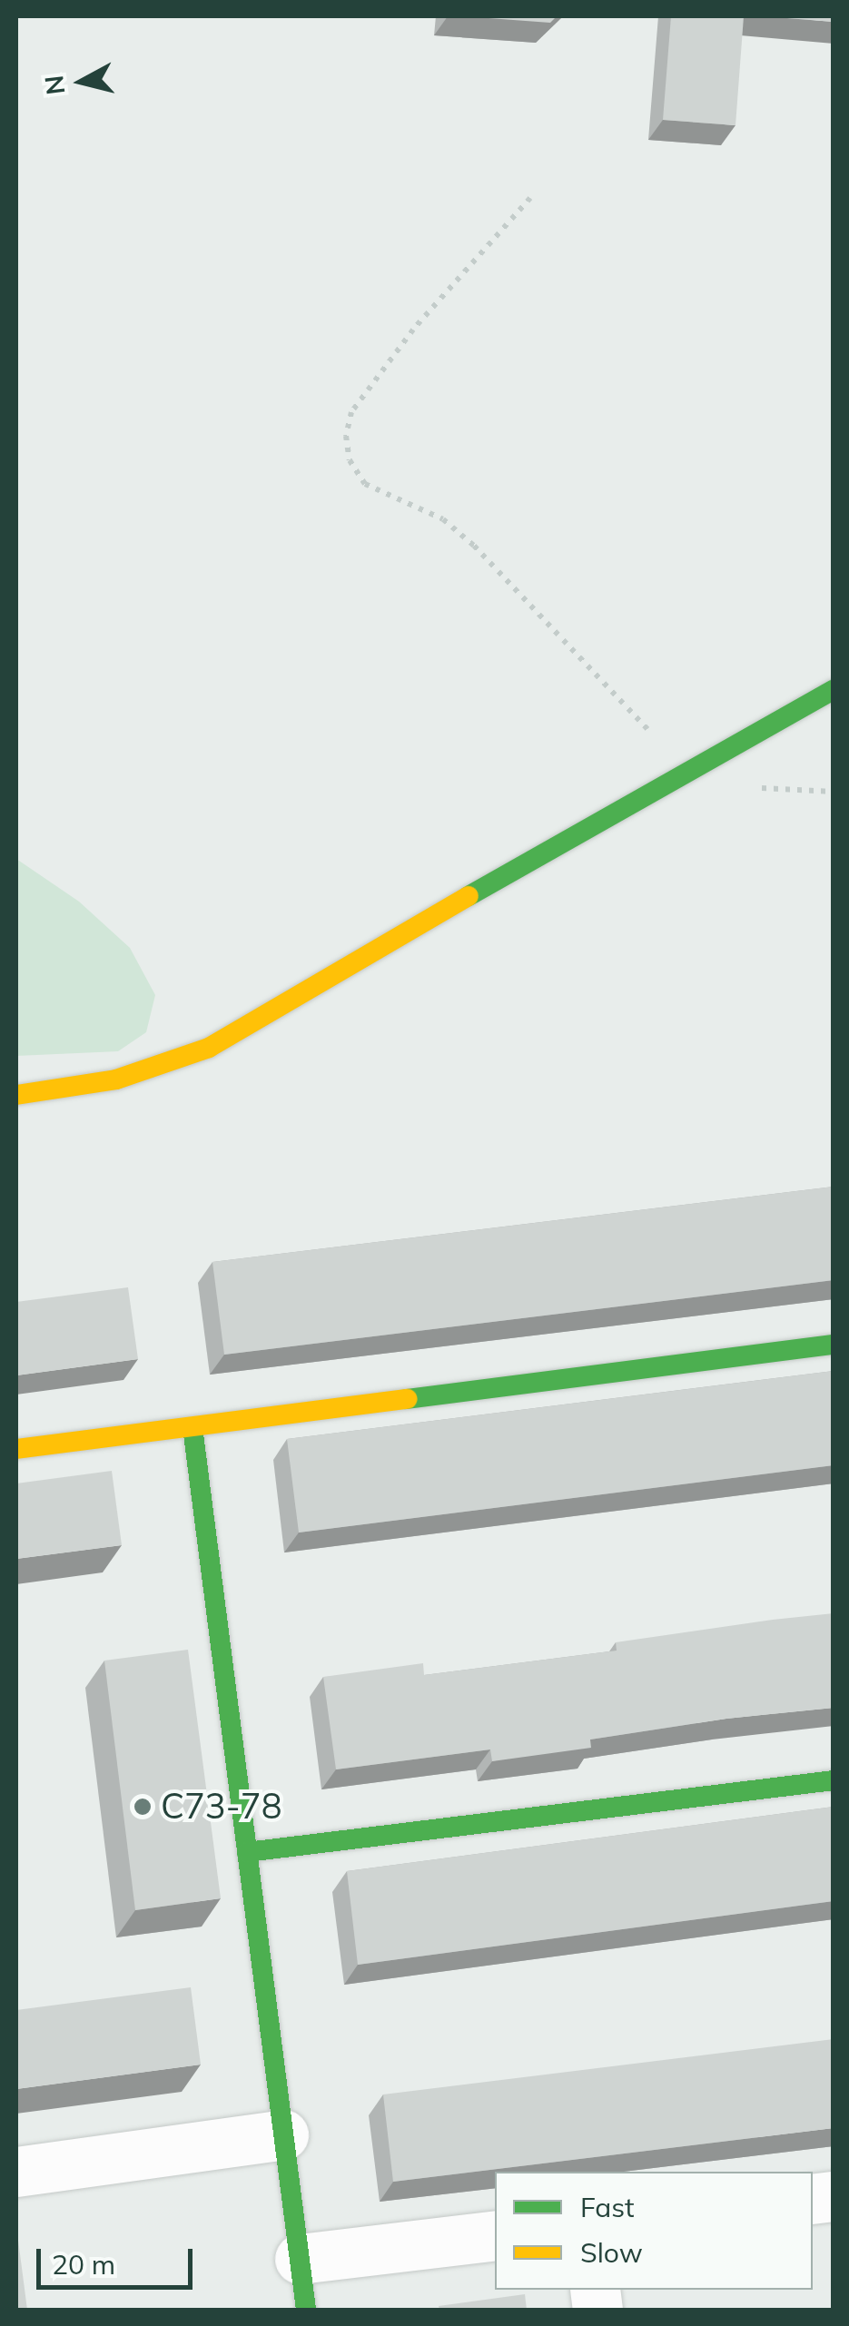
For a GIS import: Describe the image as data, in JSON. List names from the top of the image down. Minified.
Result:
{"places":["C73-78"],"legend":["Fast","Slow"],"scale_bar":"20 m","north":"left"}
